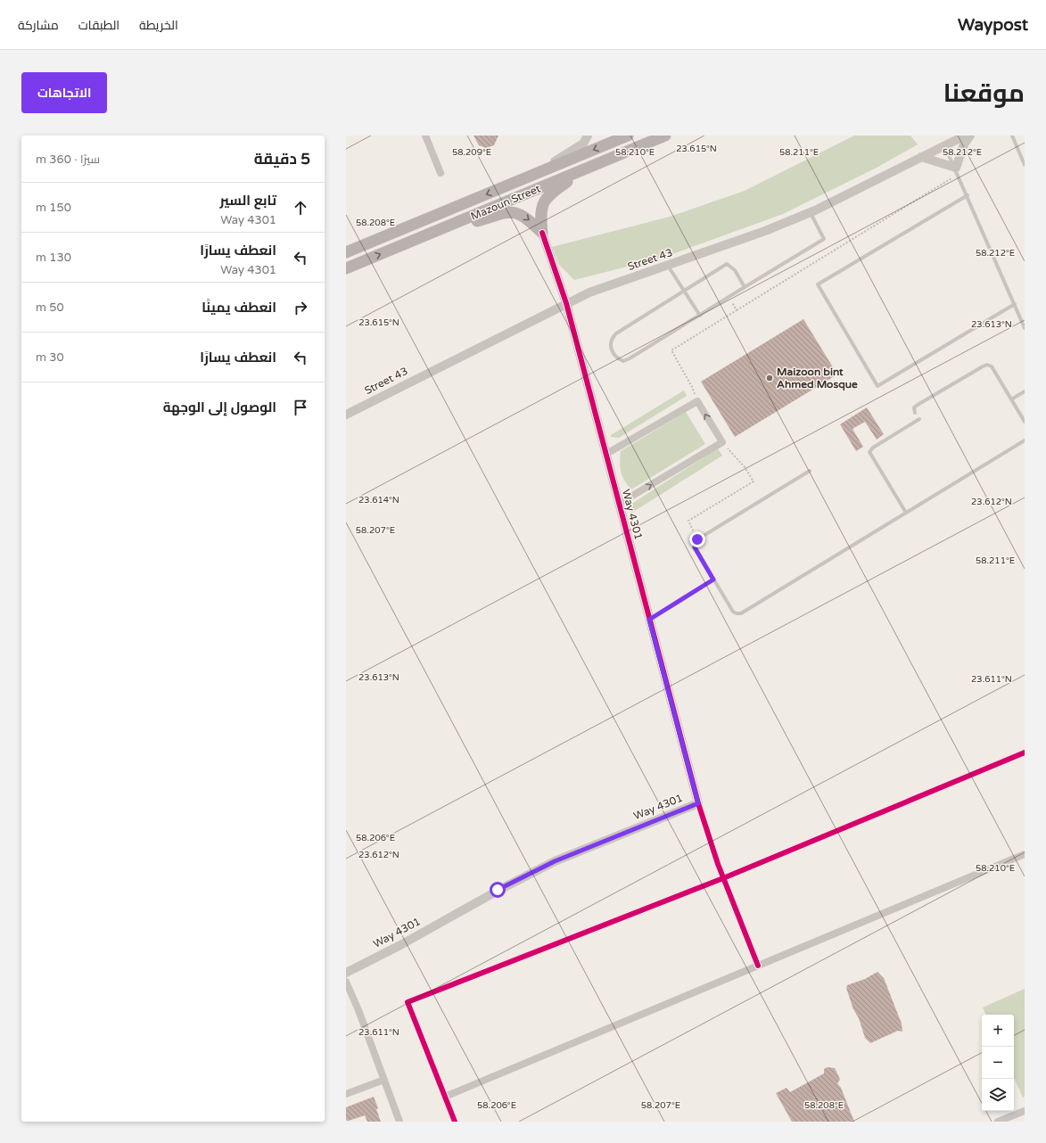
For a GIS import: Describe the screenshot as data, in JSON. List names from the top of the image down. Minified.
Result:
{"streets":{"main road":["Mazoun Street"],"street":["Street 43","Way 4301"]},"crossings":[["Street 43","Way 4301"]],"places":["Maizoon bint Ahmed Mosque"],"page":{"header":"Waypost","nav":["الخريطة","الطبقات","مشاركة"],"title":"موقعنا","buttons":"الاتجاهات","heading":["5 دقيقة","سيرًا · 360 m"],"list":[["تابع السير","Way 4301","150 m"],["انعطف يسارًا","Way 4301","130 m"],["انعطف يمينًا","50 m"],["انعطف يسارًا","30 m"],"الوصول إلى الوجهة"],"map_buttons":["+","−"]},"coordinates":["23.615°N","58.209°E","58.210°E","58.212°E","58.211°E","58.208°E","23.613°N","23.614°N","23.612°N","58.207°E","23.611°N","58.206°E"]}
